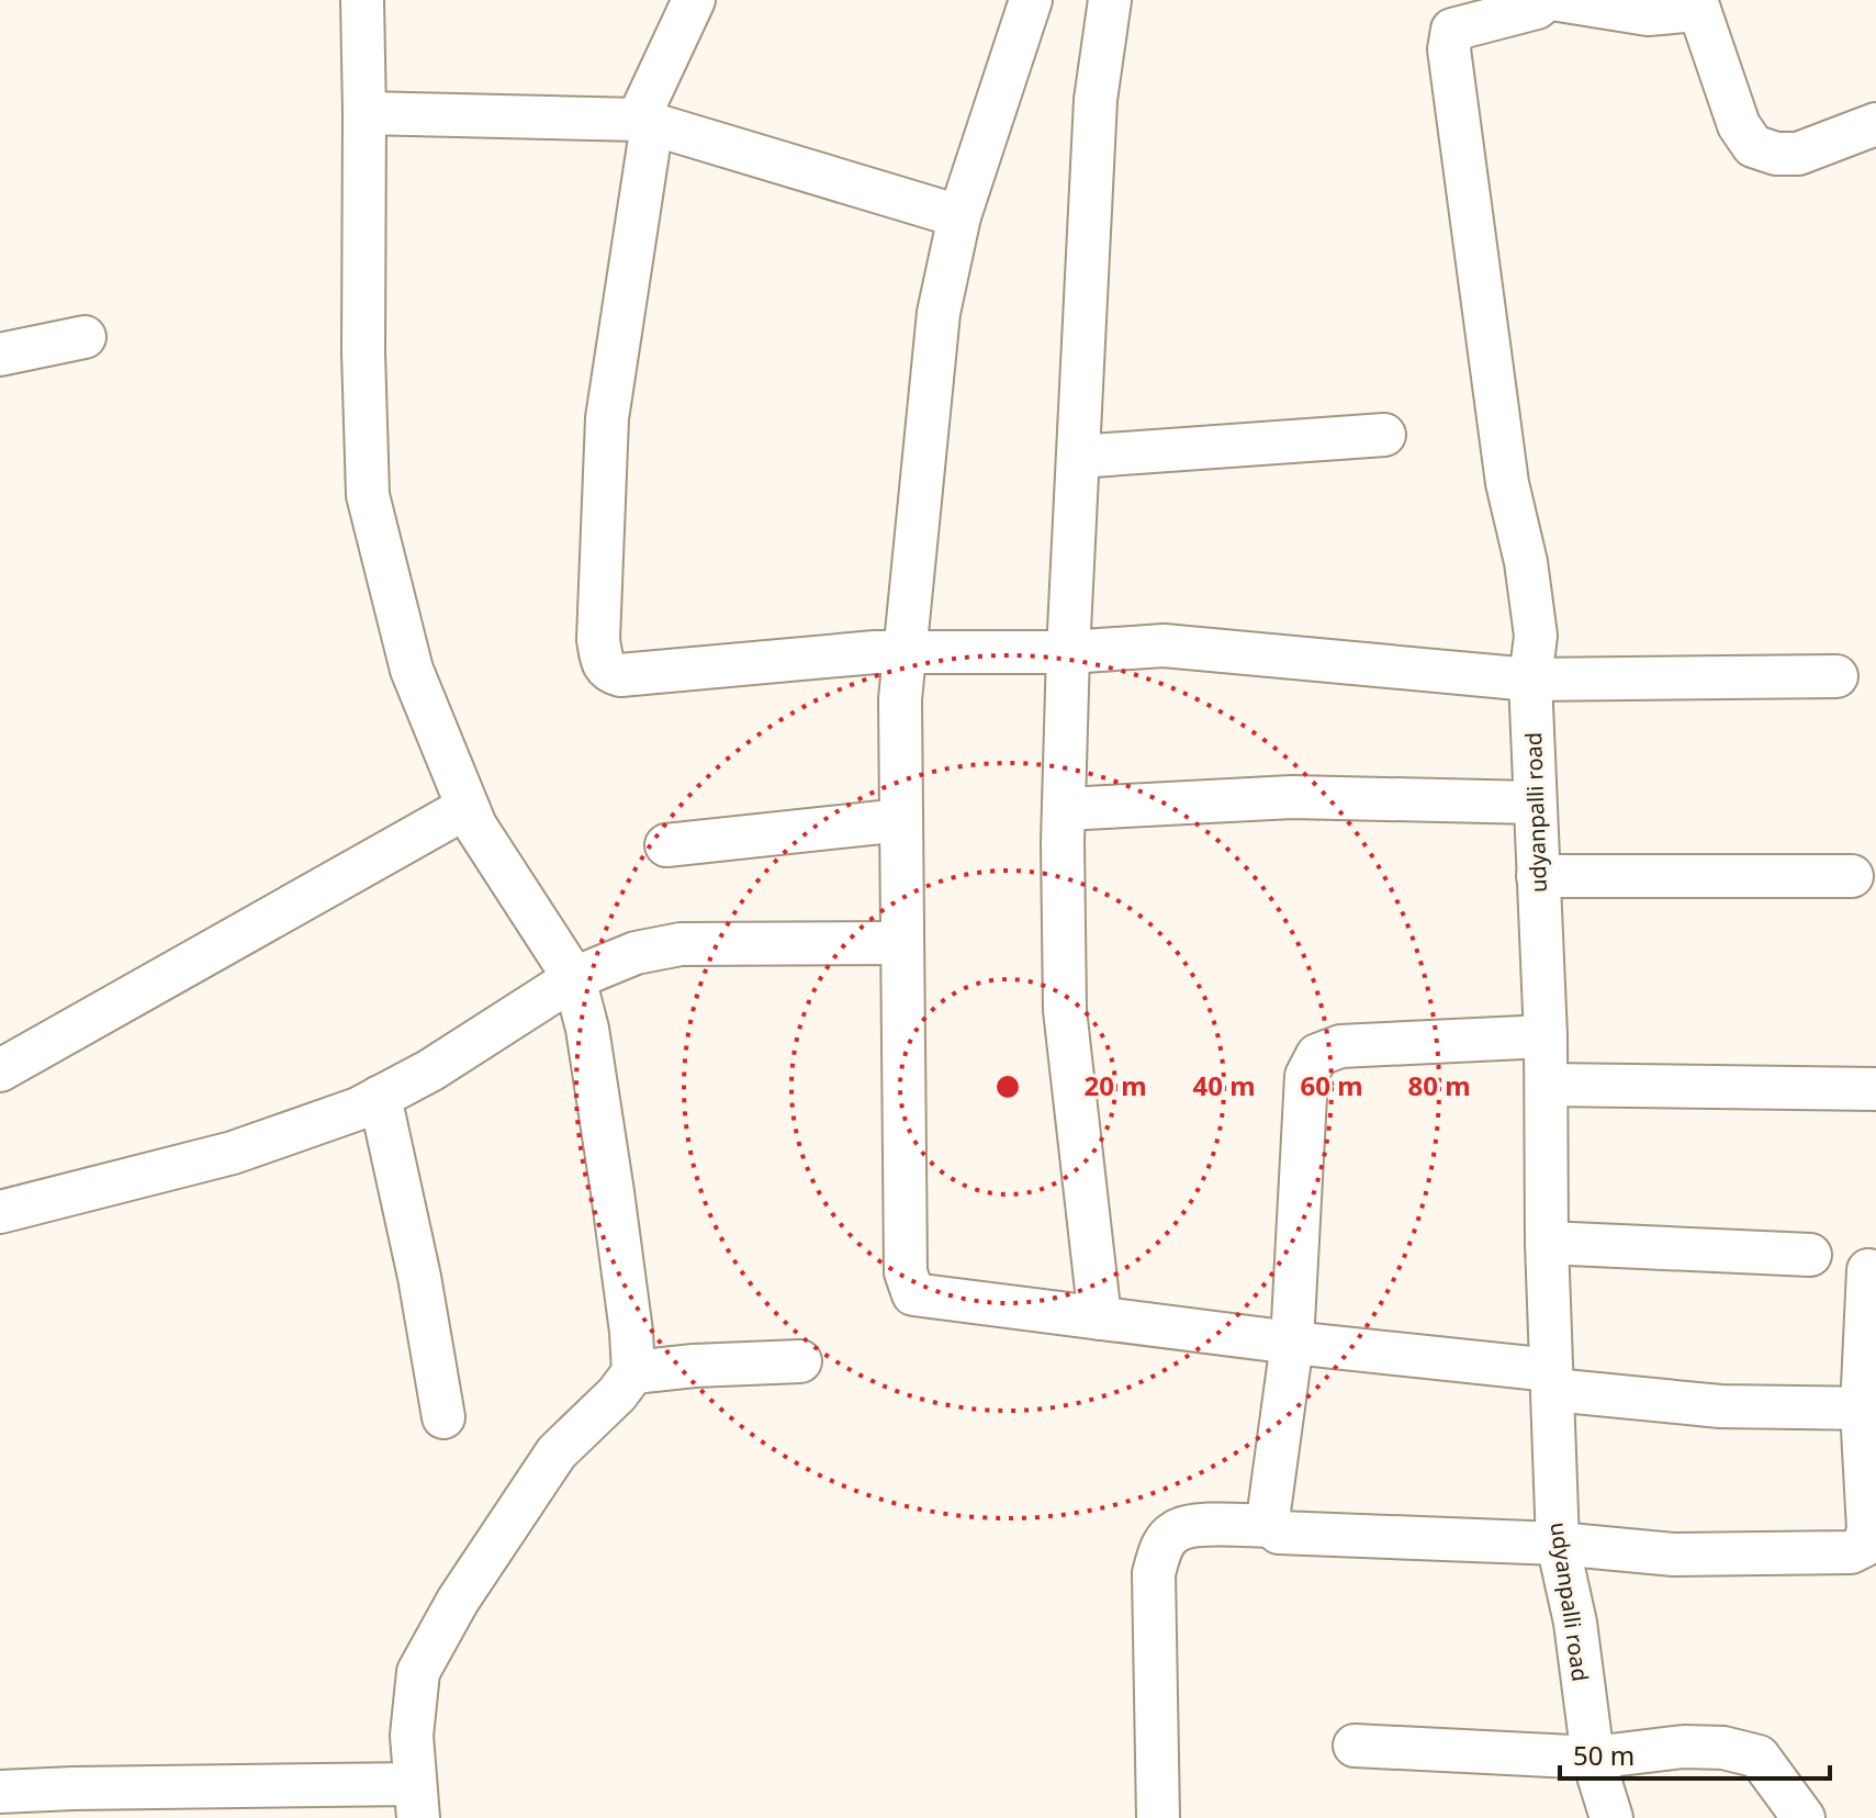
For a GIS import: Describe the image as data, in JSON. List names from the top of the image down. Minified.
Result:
{"streets":{"street":["udyanpalli road"]},"scale_bar":"50 m","rings":["20 m","40 m","60 m","80 m"]}
